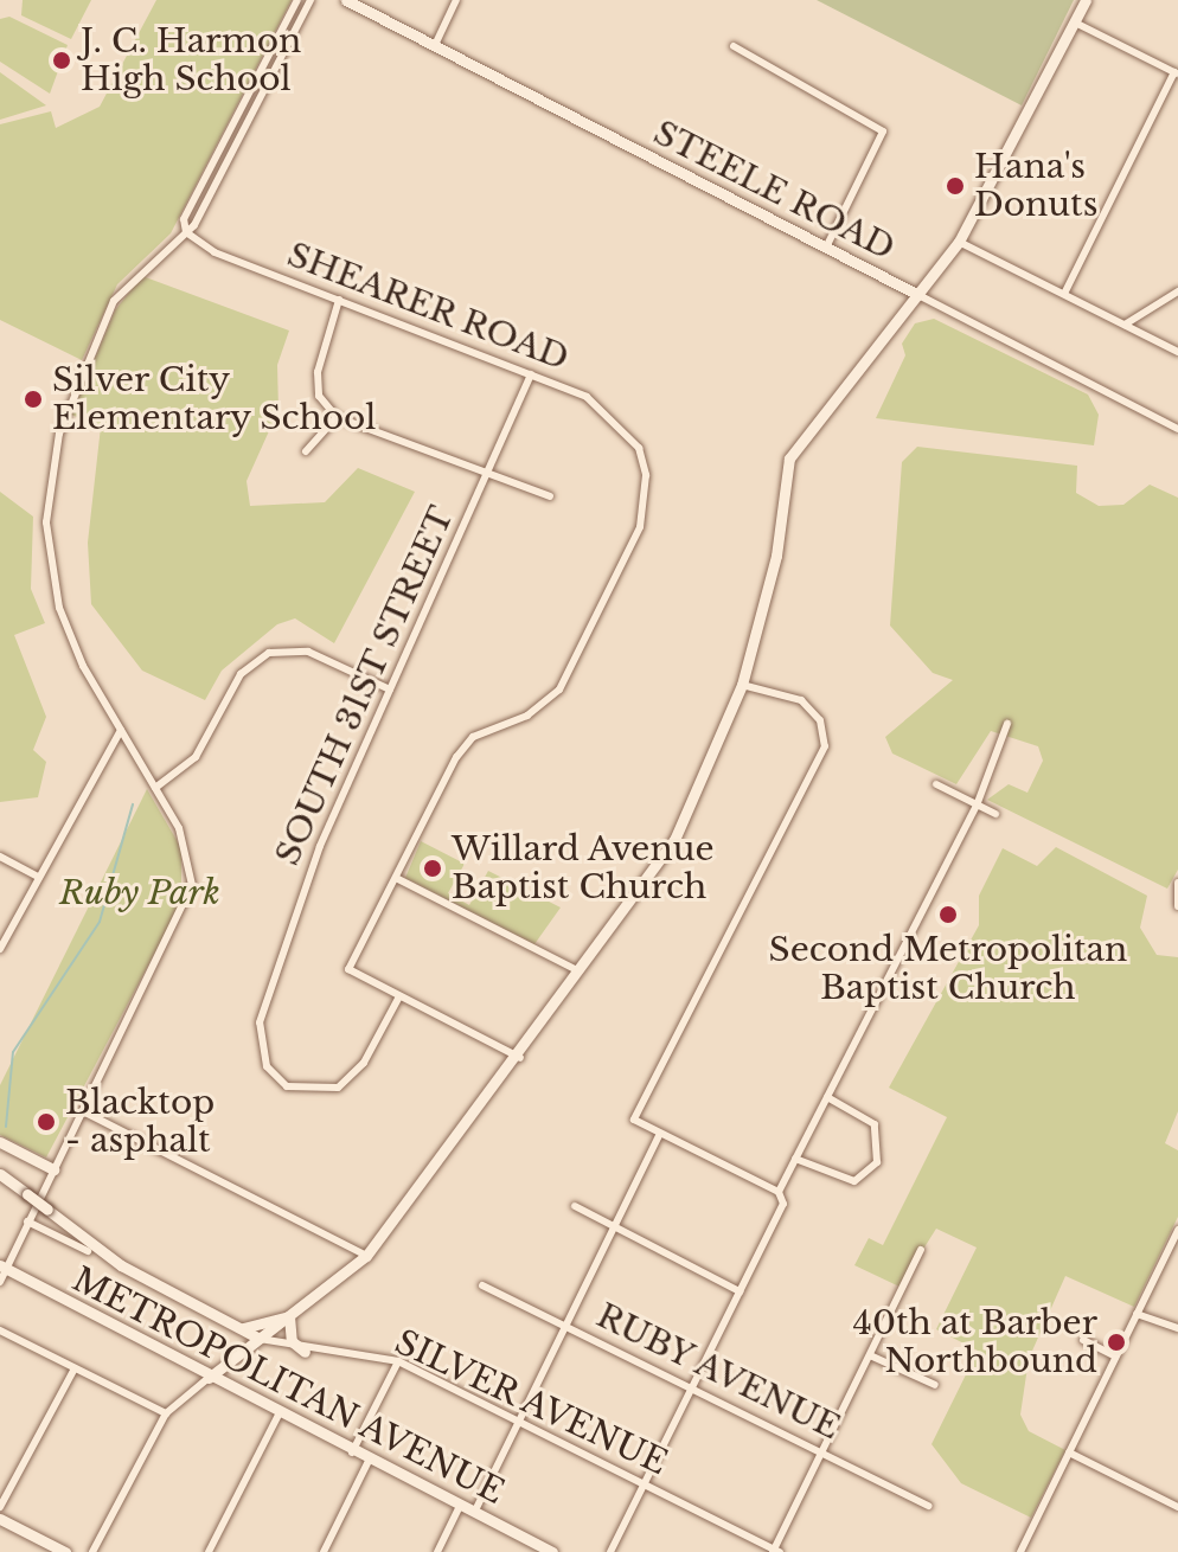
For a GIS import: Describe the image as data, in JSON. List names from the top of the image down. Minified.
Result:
{"streets":{"street":["STEELE ROAD","SHEARER ROAD","SOUTH 31ST STREET","RUBY AVENUE","METROPOLITAN AVENUE","SILVER AVENUE"]},"crossings":[["SHEARER ROAD","SOUTH 31ST STREET"]],"parks":["Ruby Park"],"places":["J. C. Harmon High School","Hana's Donuts","Silver City Elementary School","Willard Avenue Baptist Church","Second Metropolitan Baptist Church","Blacktop - asphalt","40th at Barber Northbound"]}
